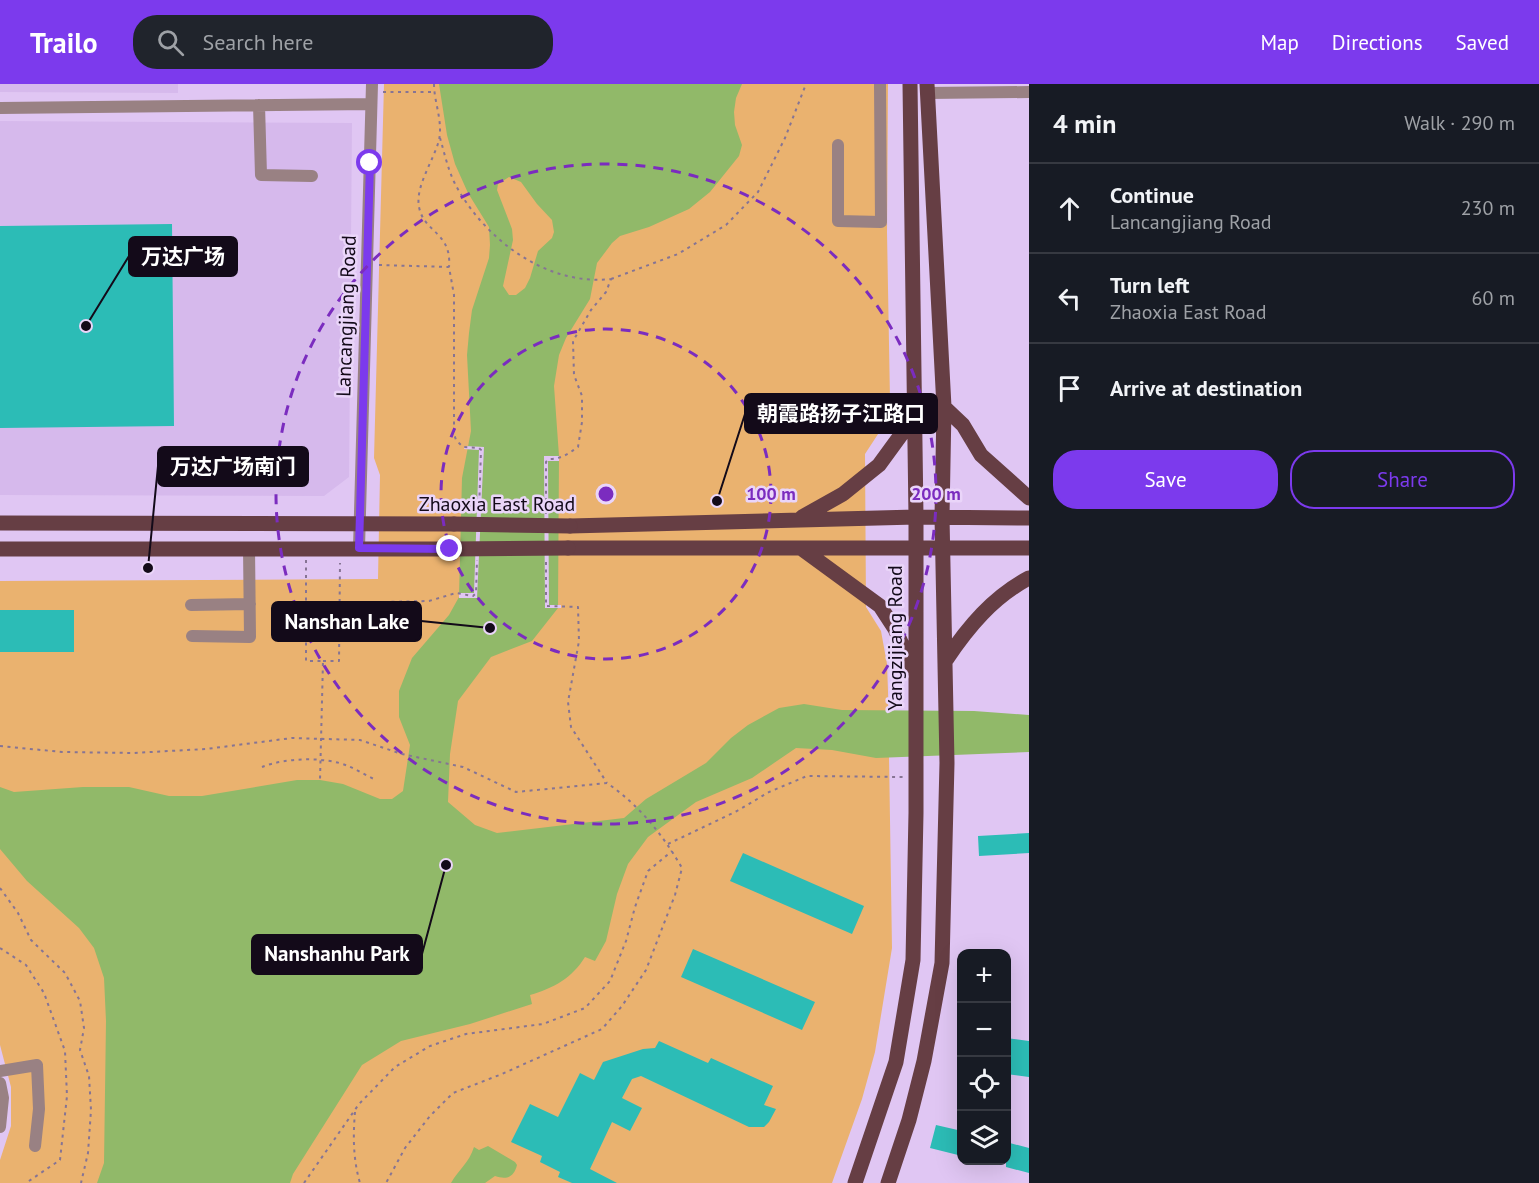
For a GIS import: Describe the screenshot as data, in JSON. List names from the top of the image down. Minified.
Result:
{"streets":{"main road":["Zhaoxia East Road","Yangzijiang Road"],"street":["Lancangjiang Road"]},"crossings":[["Lancangjiang Road","Zhaoxia East Road"],["Zhaoxia East Road","Yangzijiang Road"]],"places":["万达广场","朝霞路扬子江路口","万达广场南门","Nanshan Lake","Nanshanhu Park"],"page":{"header":"Trailo","search":"Search here","nav":["Map","Directions","Saved"],"heading":["4 min","Walk · 290 m"],"list":[["Continue","Lancangjiang Road","230 m"],["Turn left","Zhaoxia East Road","60 m"],"Arrive at destination"],"buttons":["Save","Share"],"map_buttons":["+","−"]},"rings":["100 m","200 m"]}
